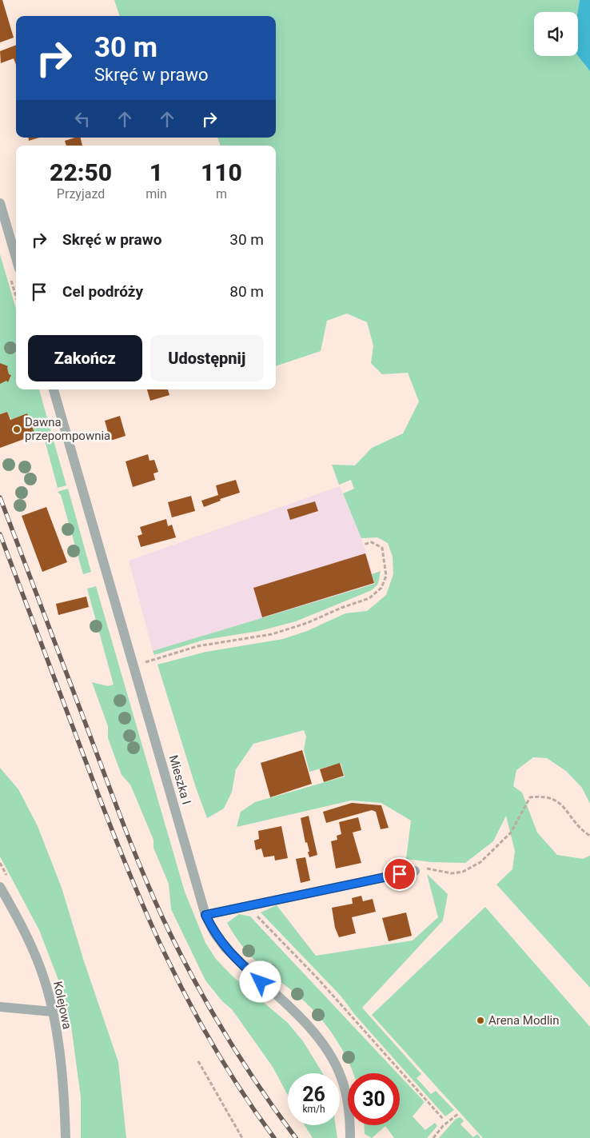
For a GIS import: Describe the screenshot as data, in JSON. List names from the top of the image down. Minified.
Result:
{"streets":{"street":["Mieszka I","Kolejowa"]},"places":["Dawna przepompownia","Arena Modlin"],"page":{"turn":["30 m","Skręć w prawo"],"eta":["22:50","Przyjazd","1","min","110","m"],"list":[{"name":"Skręć w prawo","value":"30 m"},{"name":"Cel podróży","value":"80 m"}],"buttons":["Zakończ","Udostępnij"],"speed":"26 km/h","limit":"30"}}
